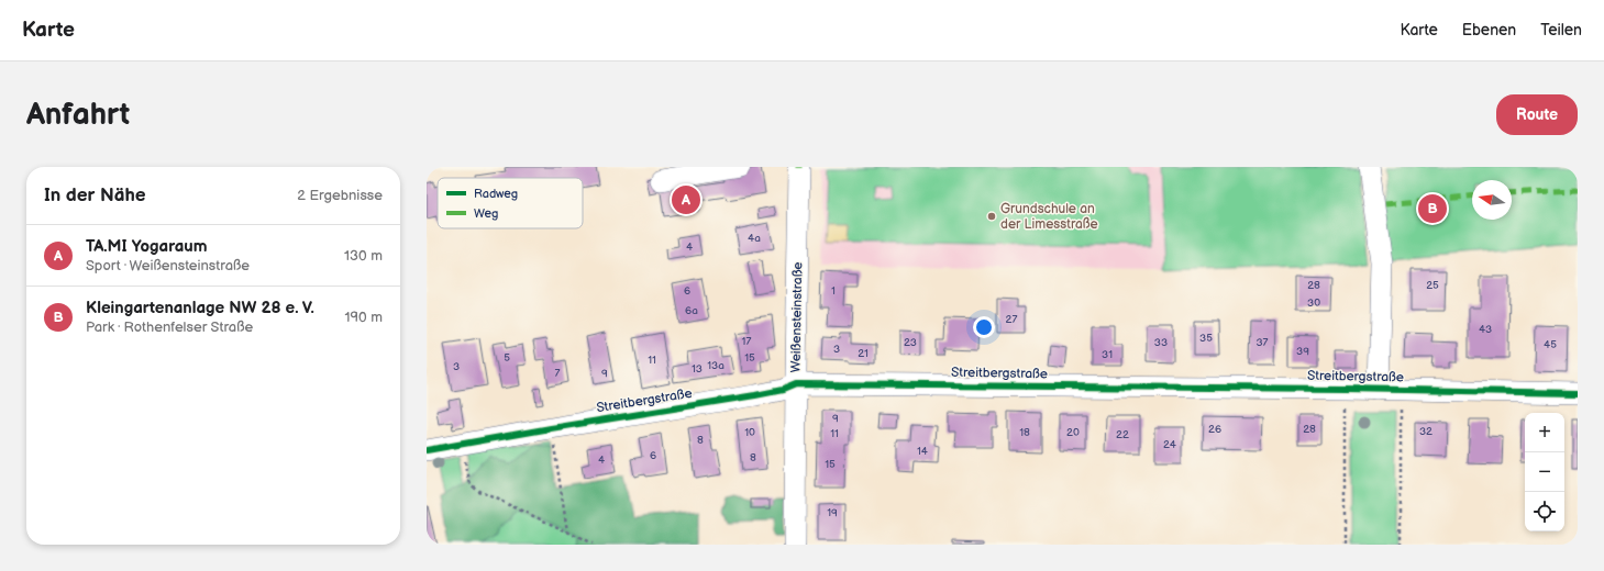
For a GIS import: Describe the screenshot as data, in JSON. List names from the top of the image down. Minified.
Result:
{"streets":{"street":["Weißensteinstraße","Streitbergstraße"]},"crossings":[["Weißensteinstraße","Streitbergstraße"]],"places":["Grundschule an der Limesstraße"],"house_numbers":["4a","4","28","25","6","1","30","6a","27","43","35","17","23","33","37","45","3","39","21","31","5","15","11","13a","3","13","7","9","9","26","28","32","10","18","20","11","22","8","24","14","6","8","4","15","19"],"legend":["Radweg","Weg"],"north":"left","page":{"header":"Karte","nav":["Karte","Ebenen","Teilen"],"buttons":"Route","title":"Anfahrt","heading":["In der Nähe","2 Ergebnisse"],"pins":["A","B"],"list":[{"mark":"A","name":"TA.MI Yogaraum","note":"Sport · Weißensteinstraße","value":"130 m"},{"mark":"B","name":"Kleingartenanlage NW 28 e. V.","note":"Park · Rothenfelser Straße","value":"190 m"}],"map_buttons":["+","−"]}}
